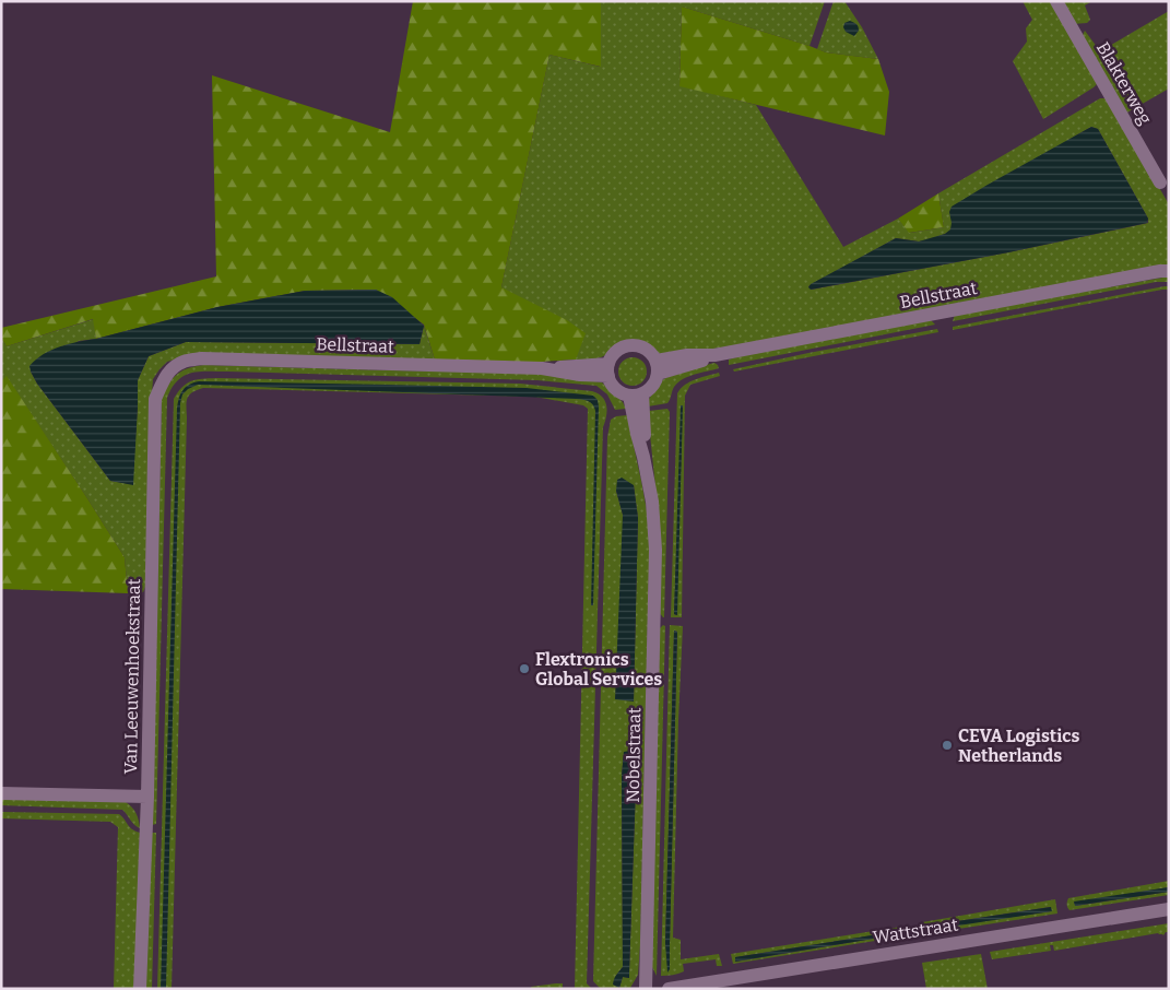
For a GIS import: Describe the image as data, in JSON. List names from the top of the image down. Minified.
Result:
{"streets":{"street":["Blakterweg","Bellstraat","Van Leeuwenhoekstraat","Nobelstraat","Wattstraat"]},"crossings":[["Bellstraat","Van Leeuwenhoekstraat"],["Bellstraat","Nobelstraat"]],"places":["Flextronics Global Services","CEVA Logistics Netherlands"]}
